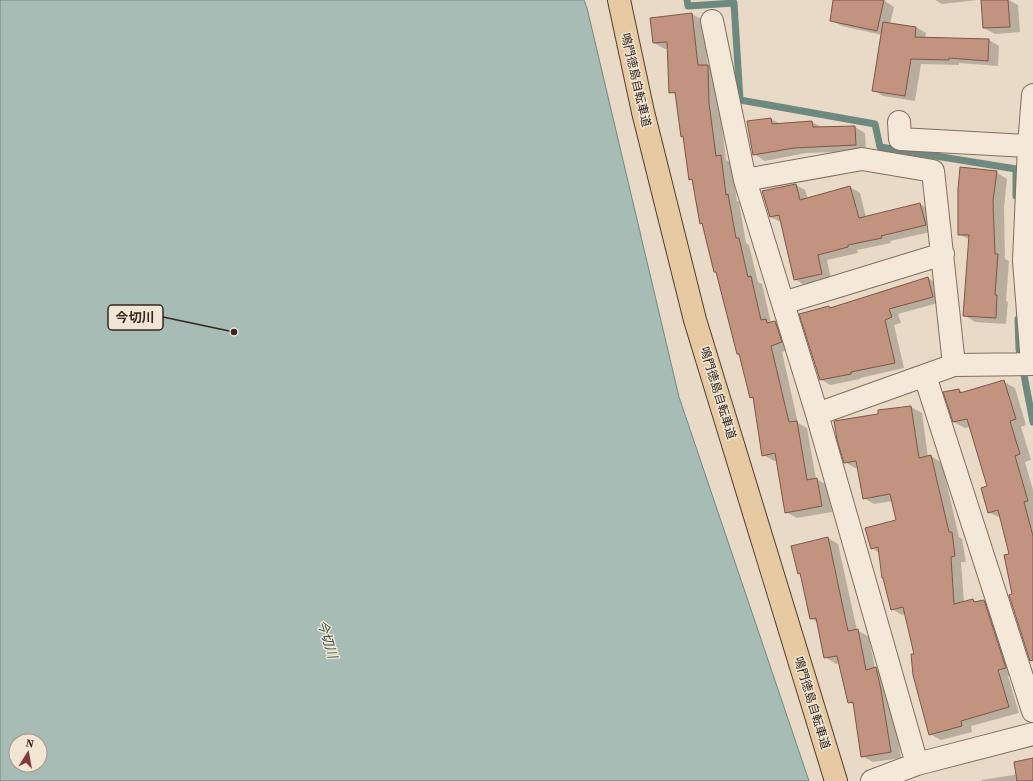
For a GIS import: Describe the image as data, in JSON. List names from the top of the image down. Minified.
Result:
{"streets":{"main road":["鳴門徳島自転車道"]},"water":["今切川"],"places":["今切川"],"north":"top"}
